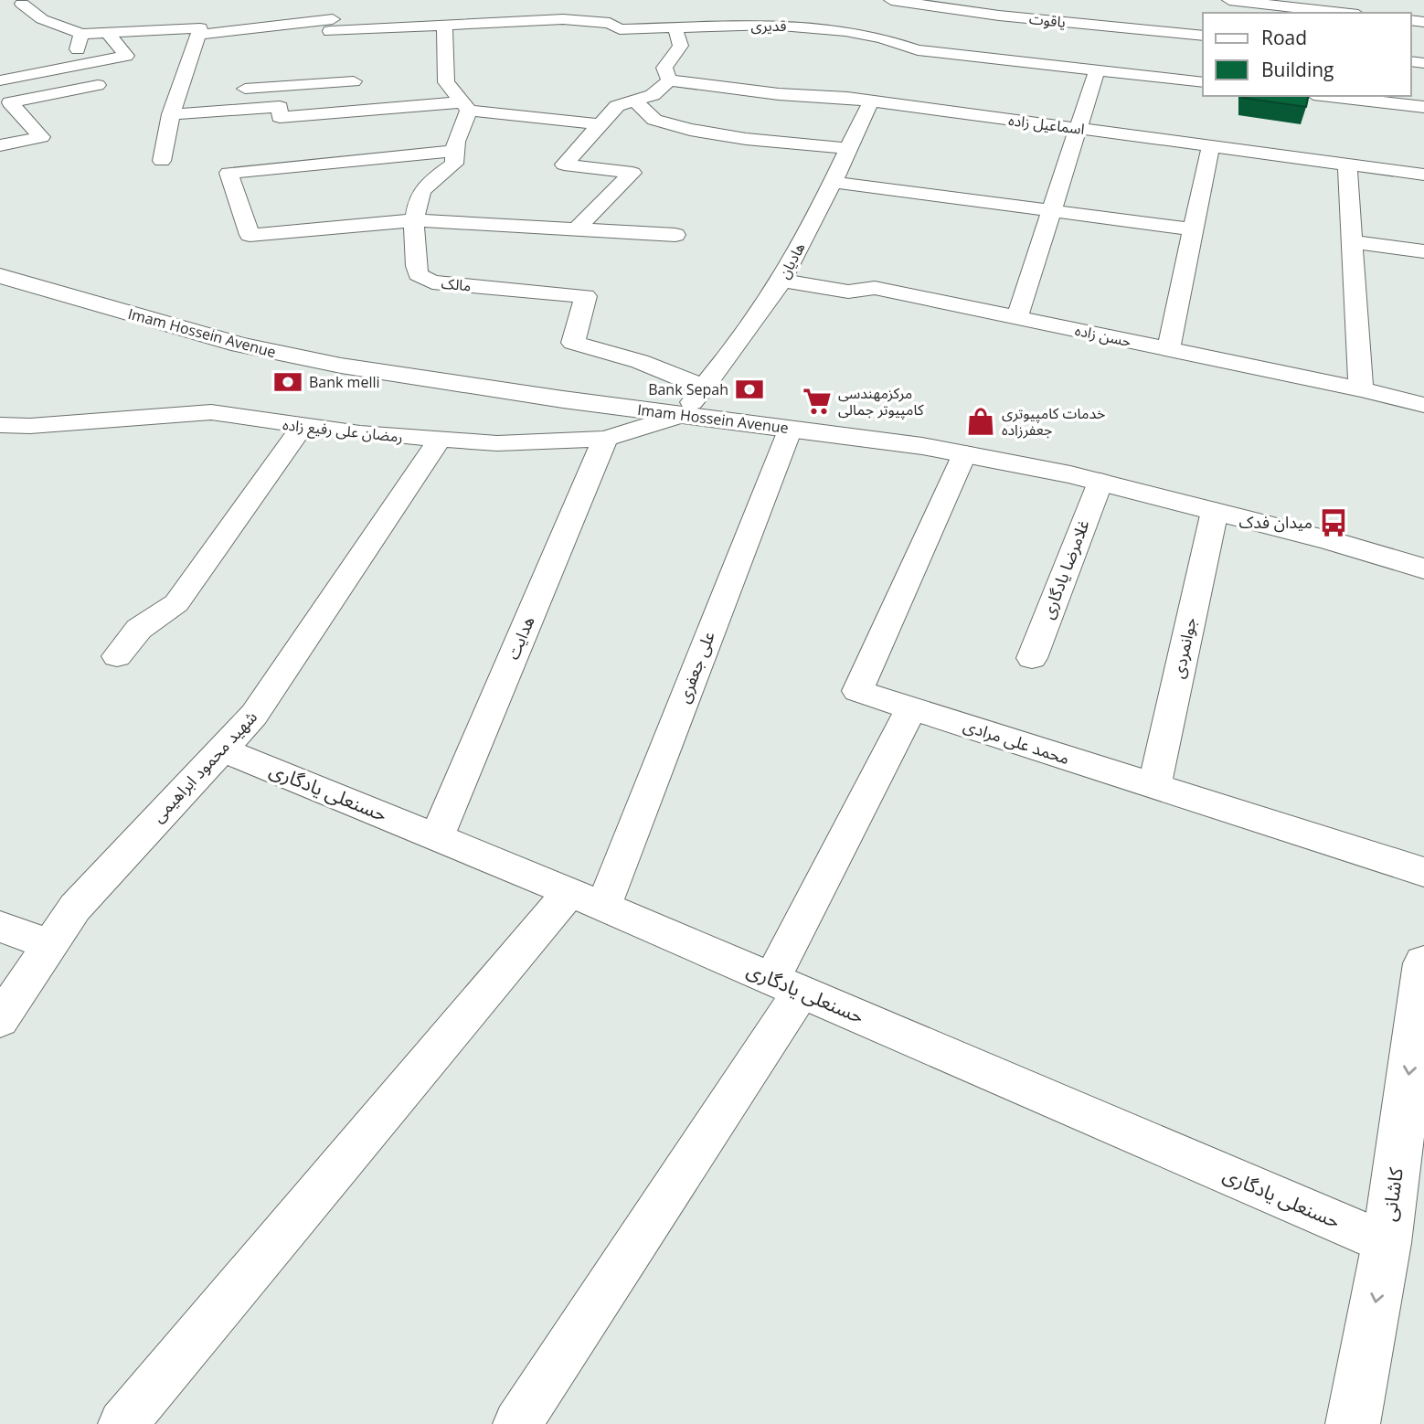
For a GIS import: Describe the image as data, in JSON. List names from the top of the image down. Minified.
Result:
{"streets":{"main road":["Imam Hossein Avenue","کاشانی"],"street":["یاقوت","قدیری","اسماعیل زاده","هادیان","مالک","حسن زاده","رمضان علی رفیع زاده","غلامرضا یادگاری","هدایت","جوانمردی","علی جعفری","محمد علی مرادی","شهید محمود ابراهیمی","حسنعلی یادگاری"]},"crossings":[["اسماعیل زاده","هادیان"],["هادیان","مالک"],["هادیان","Imam Hossein Avenue"],["هادیان","حسن زاده"],["هادیان","رمضان علی رفیع زاده"],["مالک","Imam Hossein Avenue"],["مالک","رمضان علی رفیع زاده"],["Imam Hossein Avenue","رمضان علی رفیع زاده"],["Imam Hossein Avenue","غلامرضا یادگاری"],["Imam Hossein Avenue","جوانمردی"],["Imam Hossein Avenue","علی جعفری"],["Imam Hossein Avenue","محمد علی مرادی"],["رمضان علی رفیع زاده","هدایت"],["رمضان علی رفیع زاده","شهید محمود ابراهیمی"],["هدایت","حسنعلی یادگاری"],["جوانمردی","محمد علی مرادی"],["علی جعفری","حسنعلی یادگاری"],["شهید محمود ابراهیمی","حسنعلی یادگاری"],["حسنعلی یادگاری","کاشانی"]],"one_way":["کاشانی"],"places":{"bank":["Bank melli","Bank Sepah"],"supermarket":["مرکزمهندسی کامپیوتر جمالی"],"shop":["خدمات کامپیوتری جعفرزاده"],"bus stop":["میدان فدک"]},"legend":["Road","Building"]}
